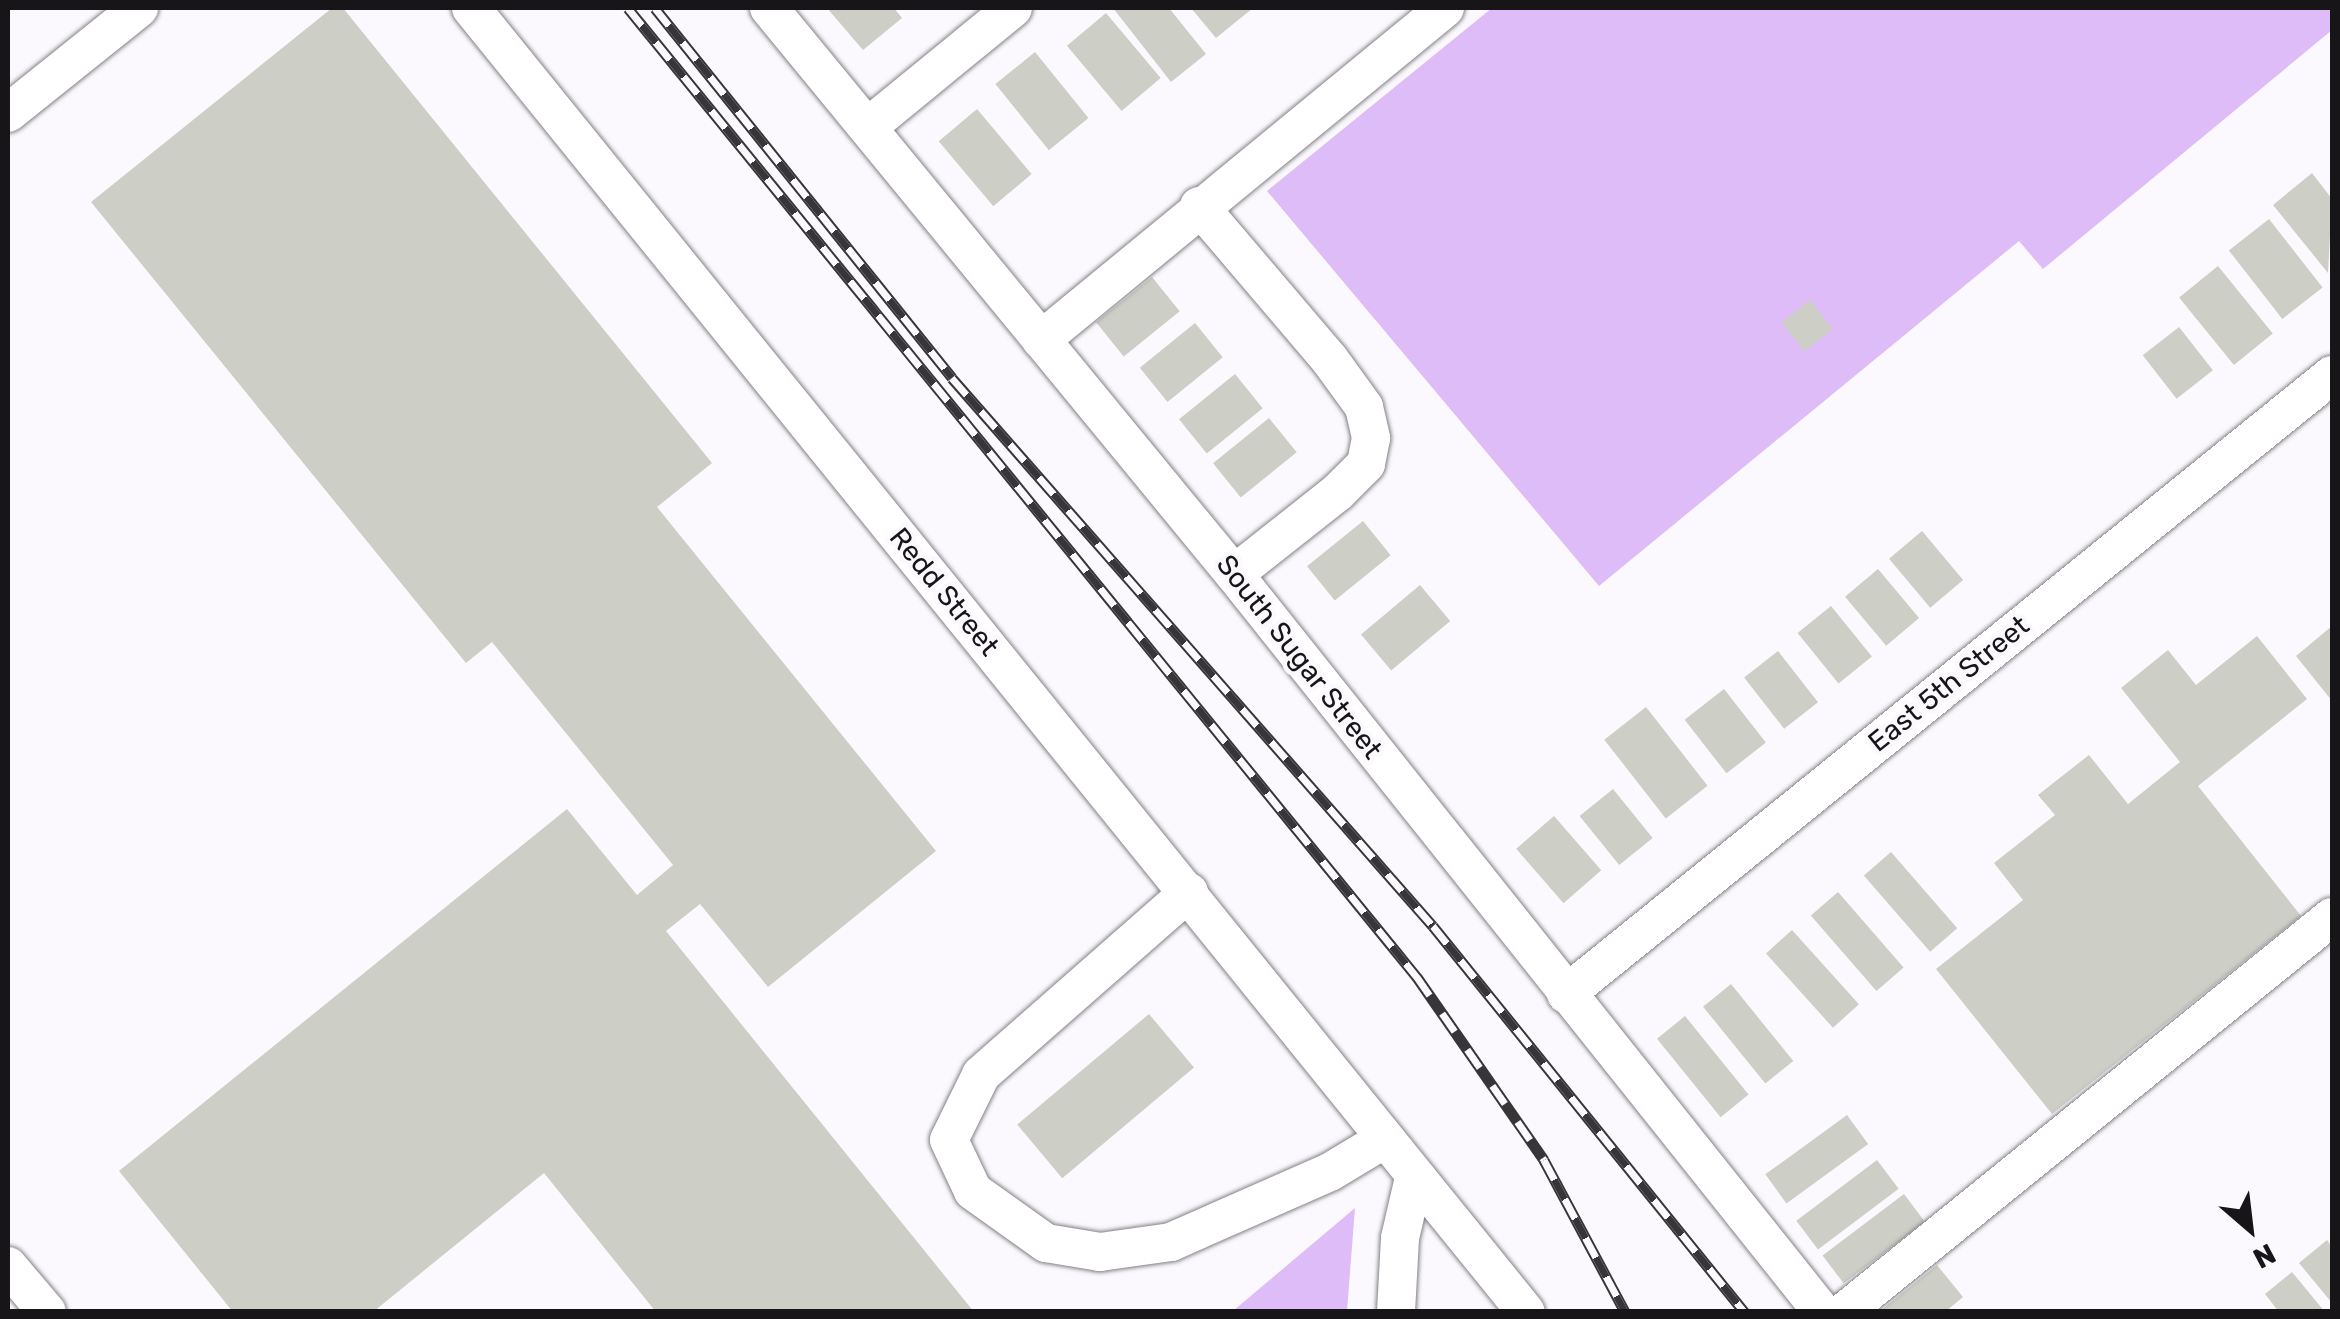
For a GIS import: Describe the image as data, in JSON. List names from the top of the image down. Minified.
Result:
{"streets":{"street":["Redd Street","South Sugar Street","East 5th Street"]},"crossings":[["South Sugar Street","East 5th Street"]],"north":"bottom right"}
